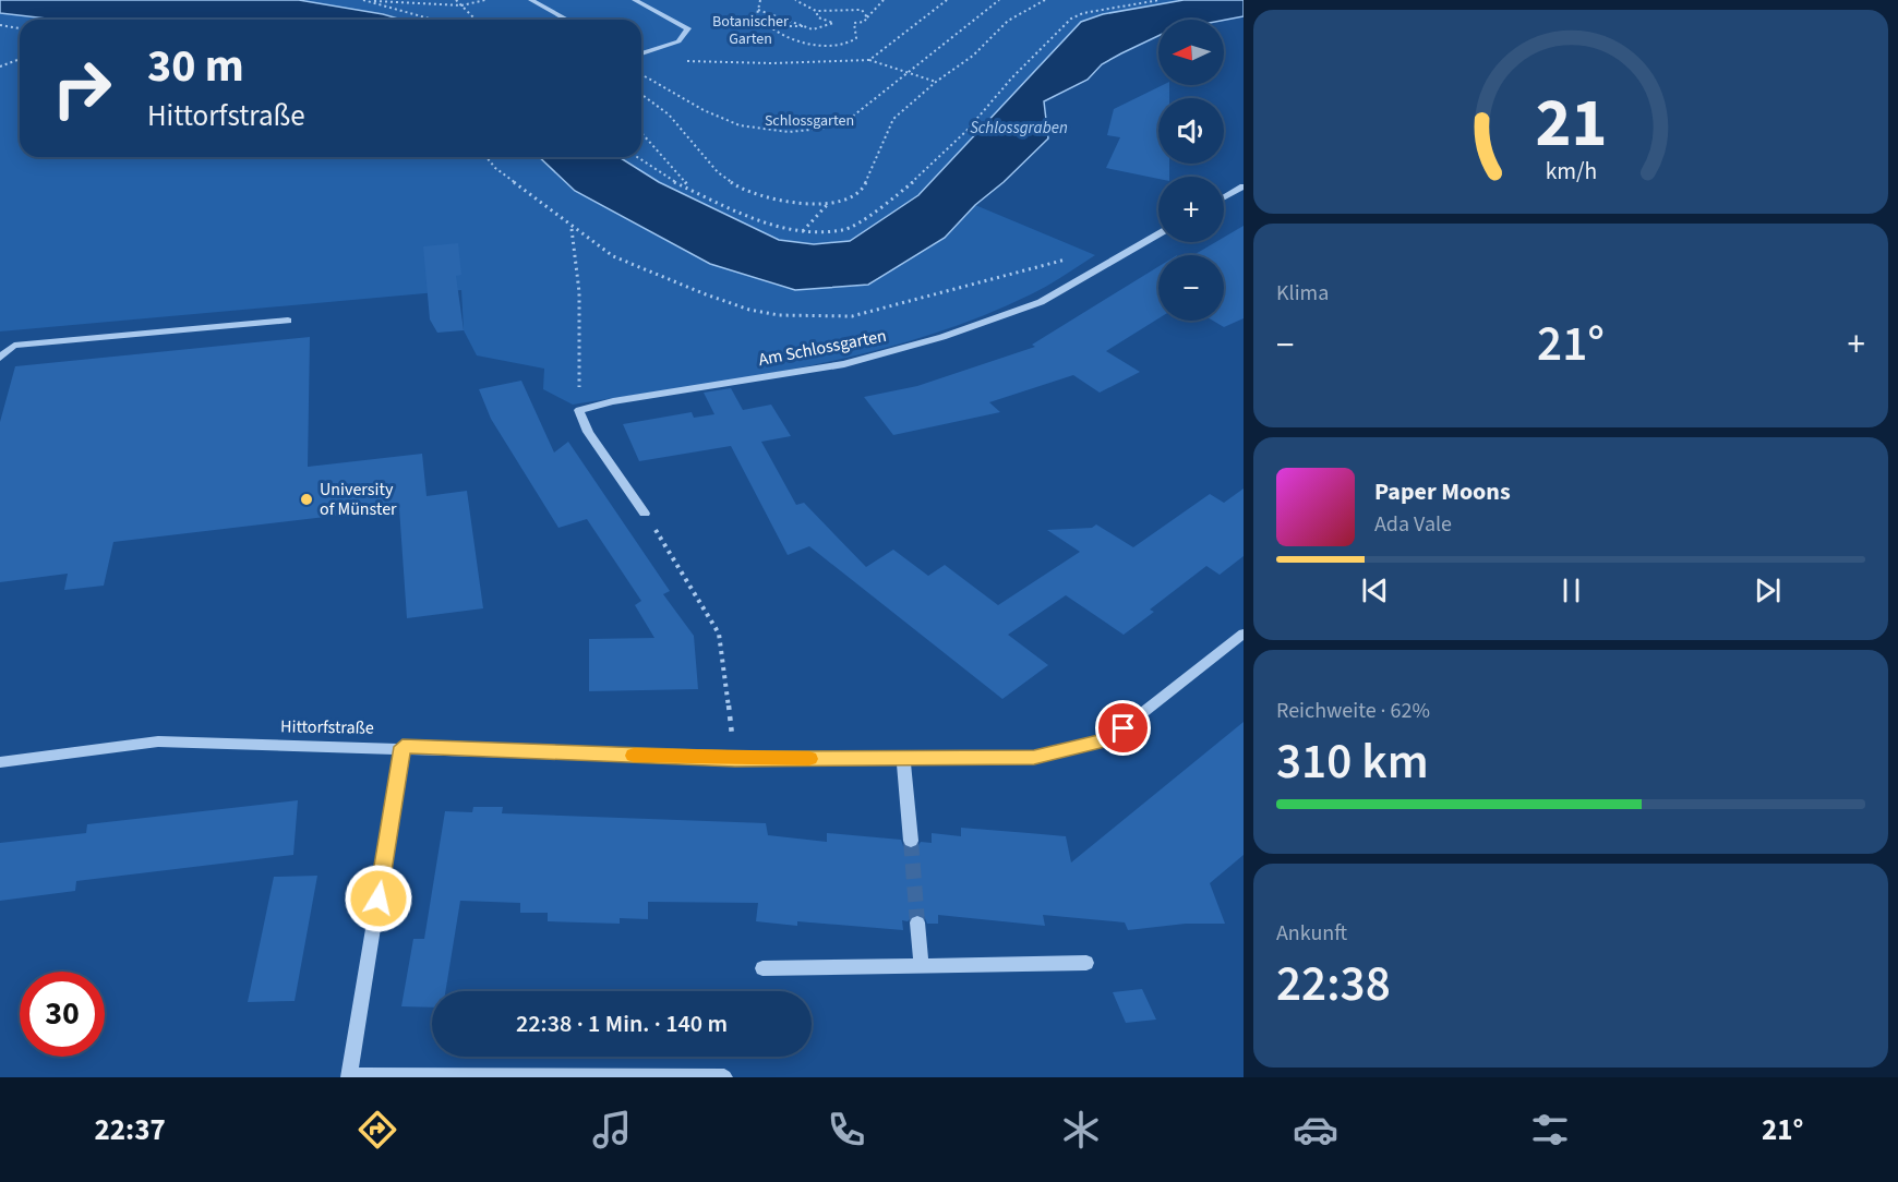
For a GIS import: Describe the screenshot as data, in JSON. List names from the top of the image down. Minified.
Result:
{"streets":{"street":["Am Schlossgarten","Hittorfstraße"]},"water":["Schlossgraben"],"parks":["Botanischer Garten","Schlossgarten"],"places":["University of Münster"],"north":"left","page":{"map_buttons":["+","−"],"turn":["30 m","Hittorfstraße"],"tile":["Klima",["Reichweite · 62%","310 km"],["Ankunft","22:38"]],"heat":["−","21°","+"],"song":["Paper Moons","Ada Vale"],"limit":"30","trip":"22:38 · 1 Min. · 140 m","tabs":["22:37","21°"],"gauge":["21","km/h"]}}
